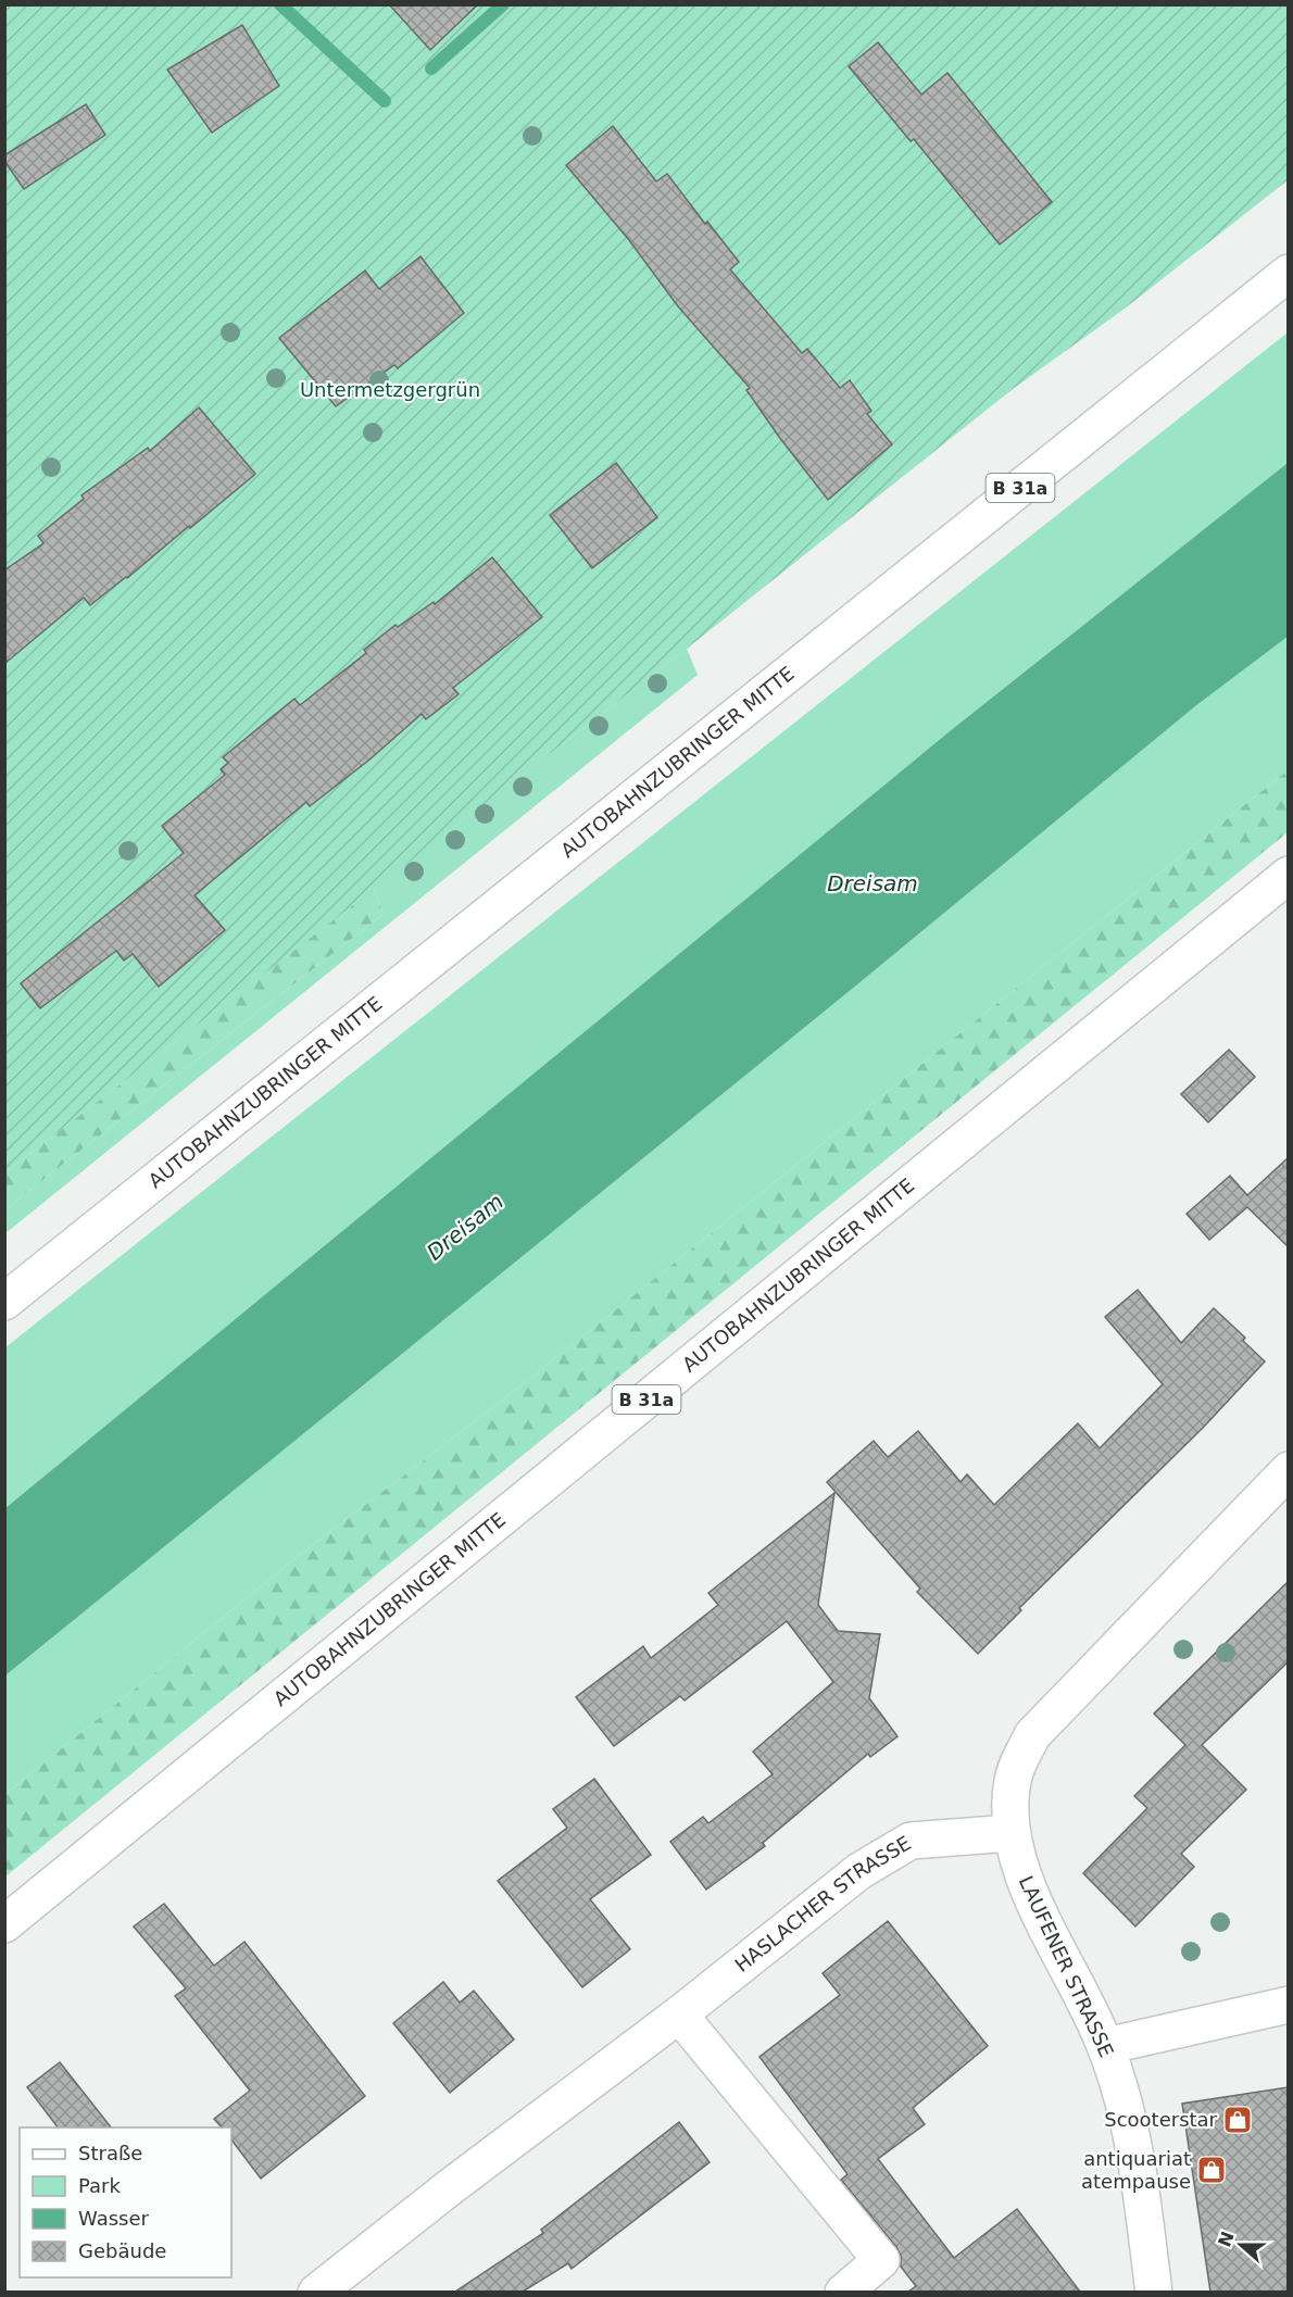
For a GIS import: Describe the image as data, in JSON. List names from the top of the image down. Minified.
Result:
{"streets":{"main road":["B 31a","AUTOBAHNZUBRINGER MITTE","HASLACHER STRASSE","LAUFENER STRASSE"]},"crossings":[["HASLACHER STRASSE","LAUFENER STRASSE"]],"water":["Dreisam"],"parks":["Untermetzgergrün"],"places":{"shop":["Scooterstar","antiquariat atempause"]},"legend":["Straße","Park","Wasser","Gebäude"],"north":"left"}
